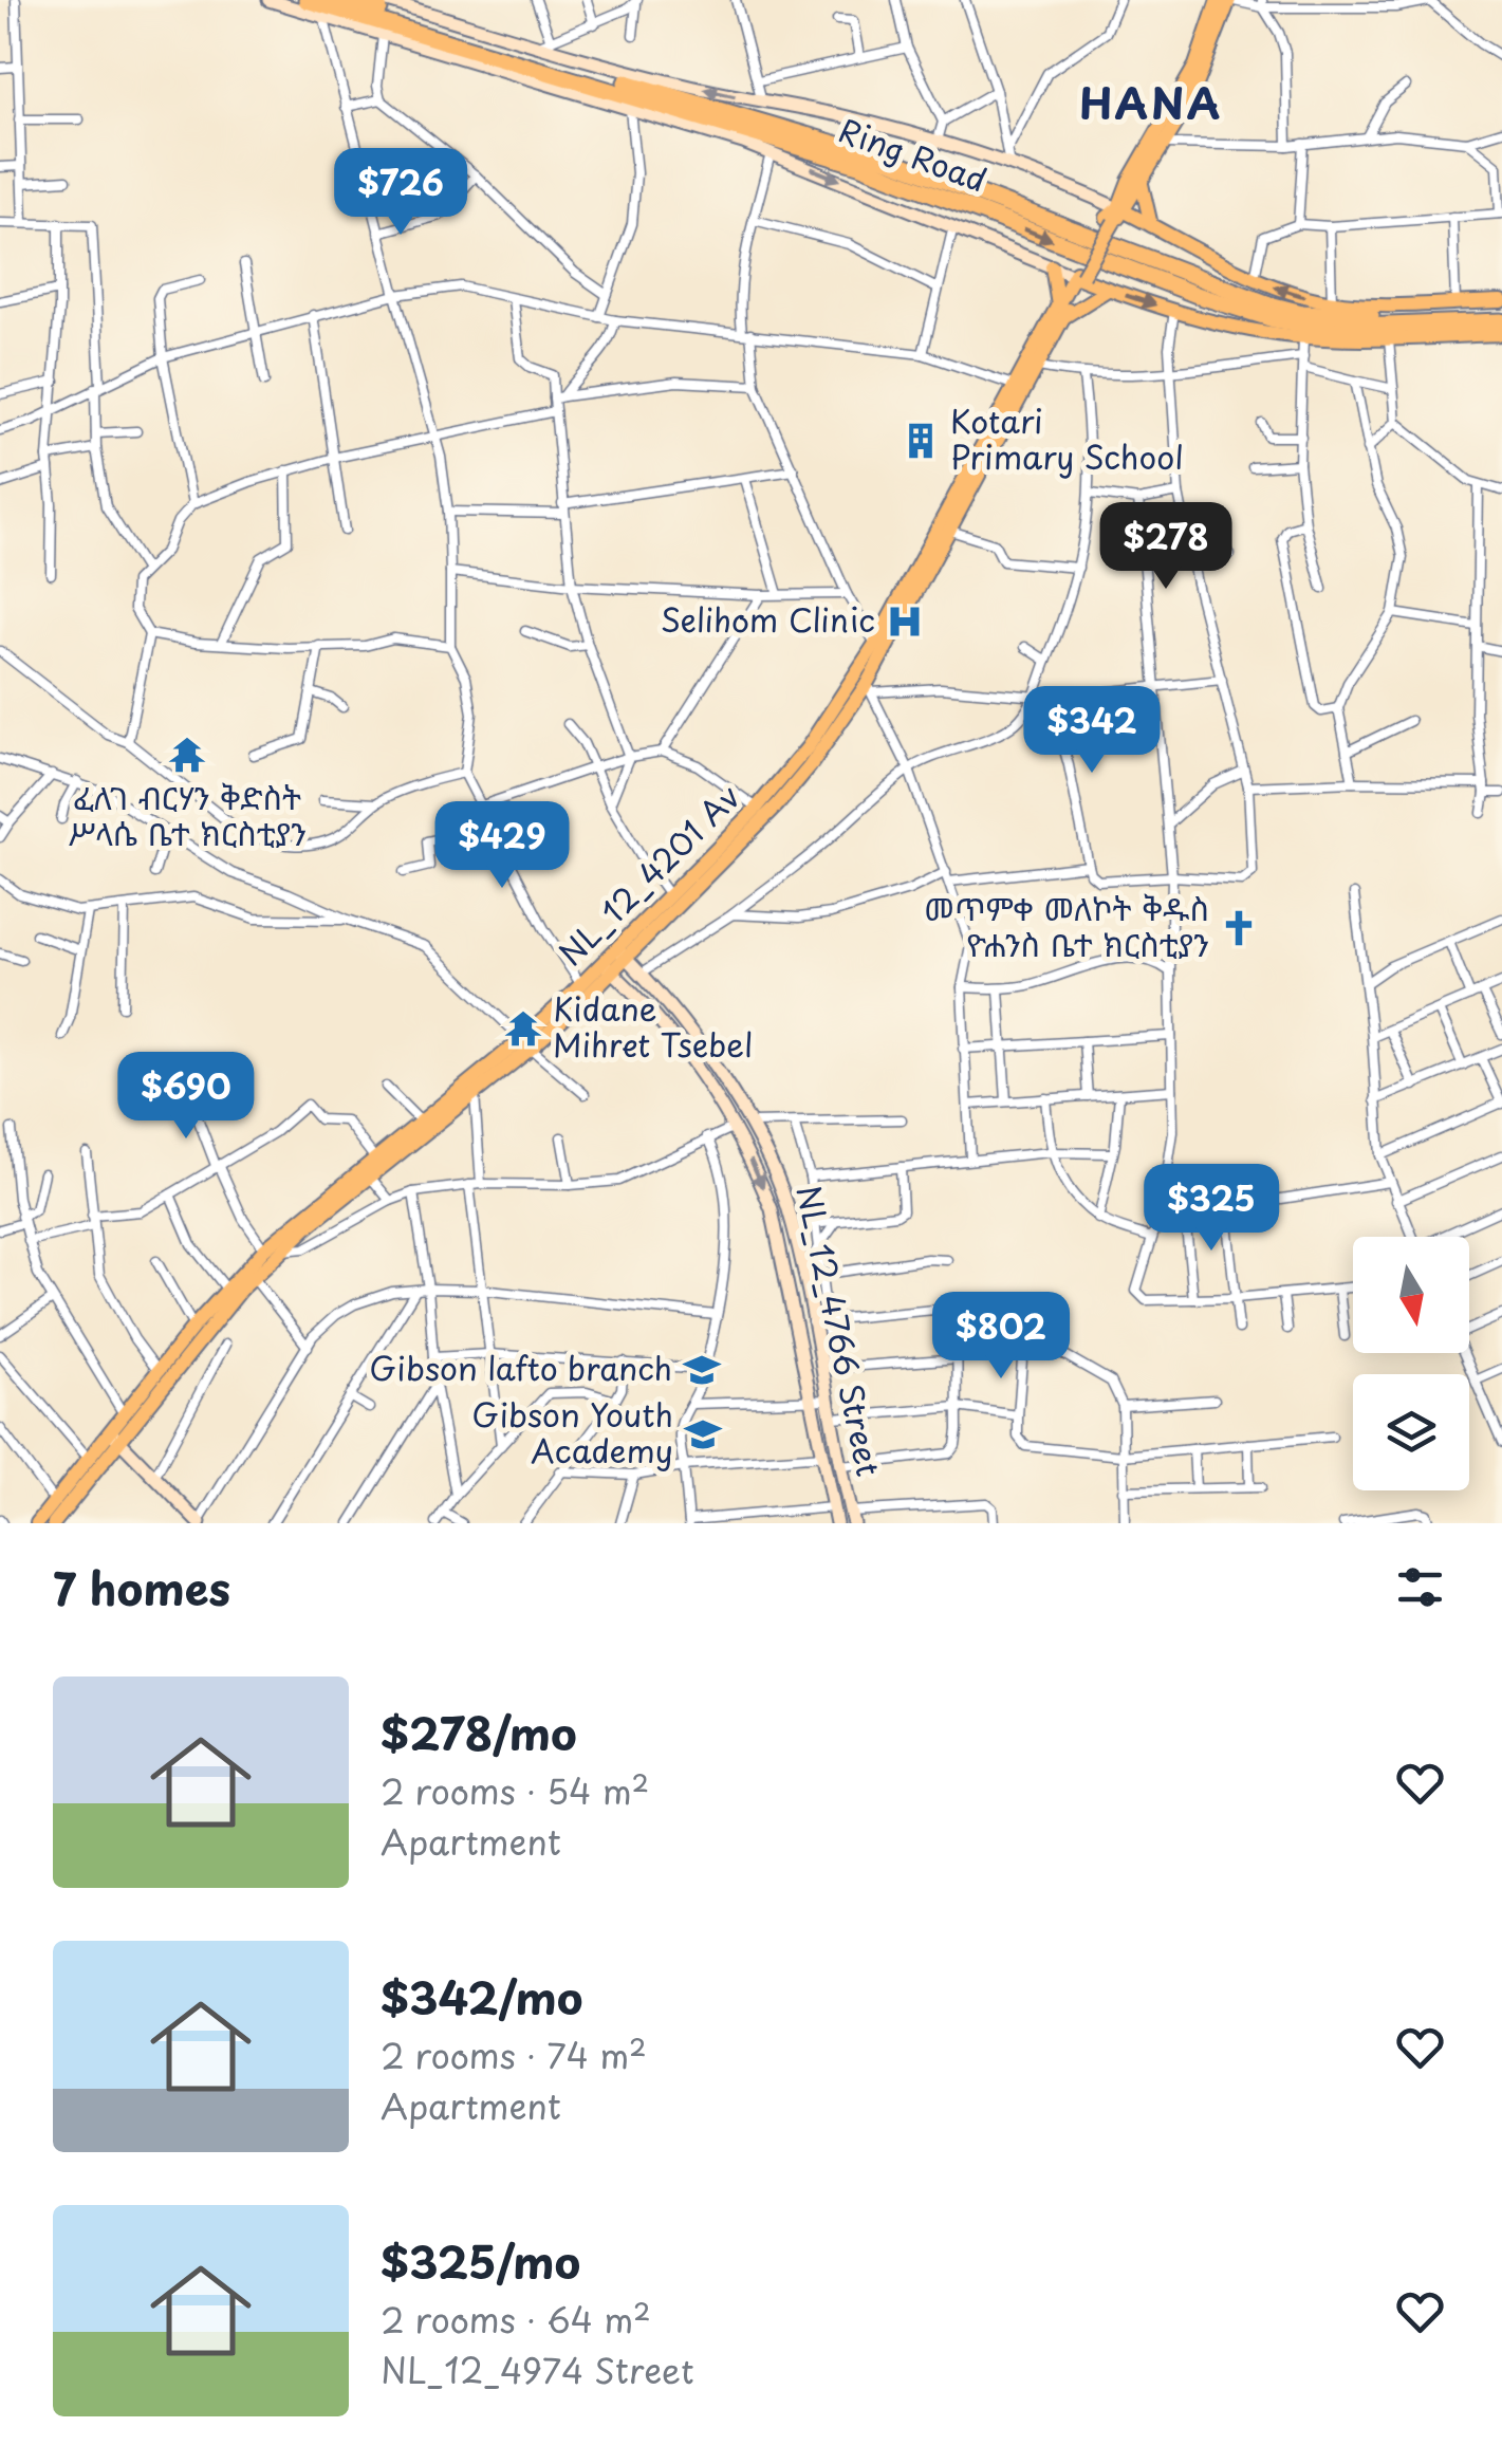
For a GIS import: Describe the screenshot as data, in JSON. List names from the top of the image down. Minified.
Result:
{"streets":{"highway":["Ring Road"],"main road":["NL_12_4201 Av"],"street":["NL_12_4766 Street"]},"crossings":[["NL_12_4201 Av","NL_12_4766 Street"]],"districts":["HANA"],"places":{"building":["Kotari Primary School"],"hospital":["Selihom Clinic"],"temple":["ፈለገ ብርሃን ቅድስት ሥላሴ ቤተ ክርስቲያን","Kidane Mihret Tsebel"],"church":["መጥምቀ መለኮት ቅዱስ ዮሐንስ ቤተ ክርስቲያን"],"school or university":["Gibson lafto branch","Gibson Youth Academy"]},"north":"bottom","page":{"price":["$726","$278","$342","$429","$690","$325","$802"],"heading":"7 homes","list":[{"name":"$278/mo","note":"2 rooms · 54 m² · Apartment"},{"name":"$342/mo","note":"2 rooms · 74 m² · Apartment"},{"name":"$325/mo","note":"2 rooms · 64 m² · NL_12_4974 Street"}]}}
